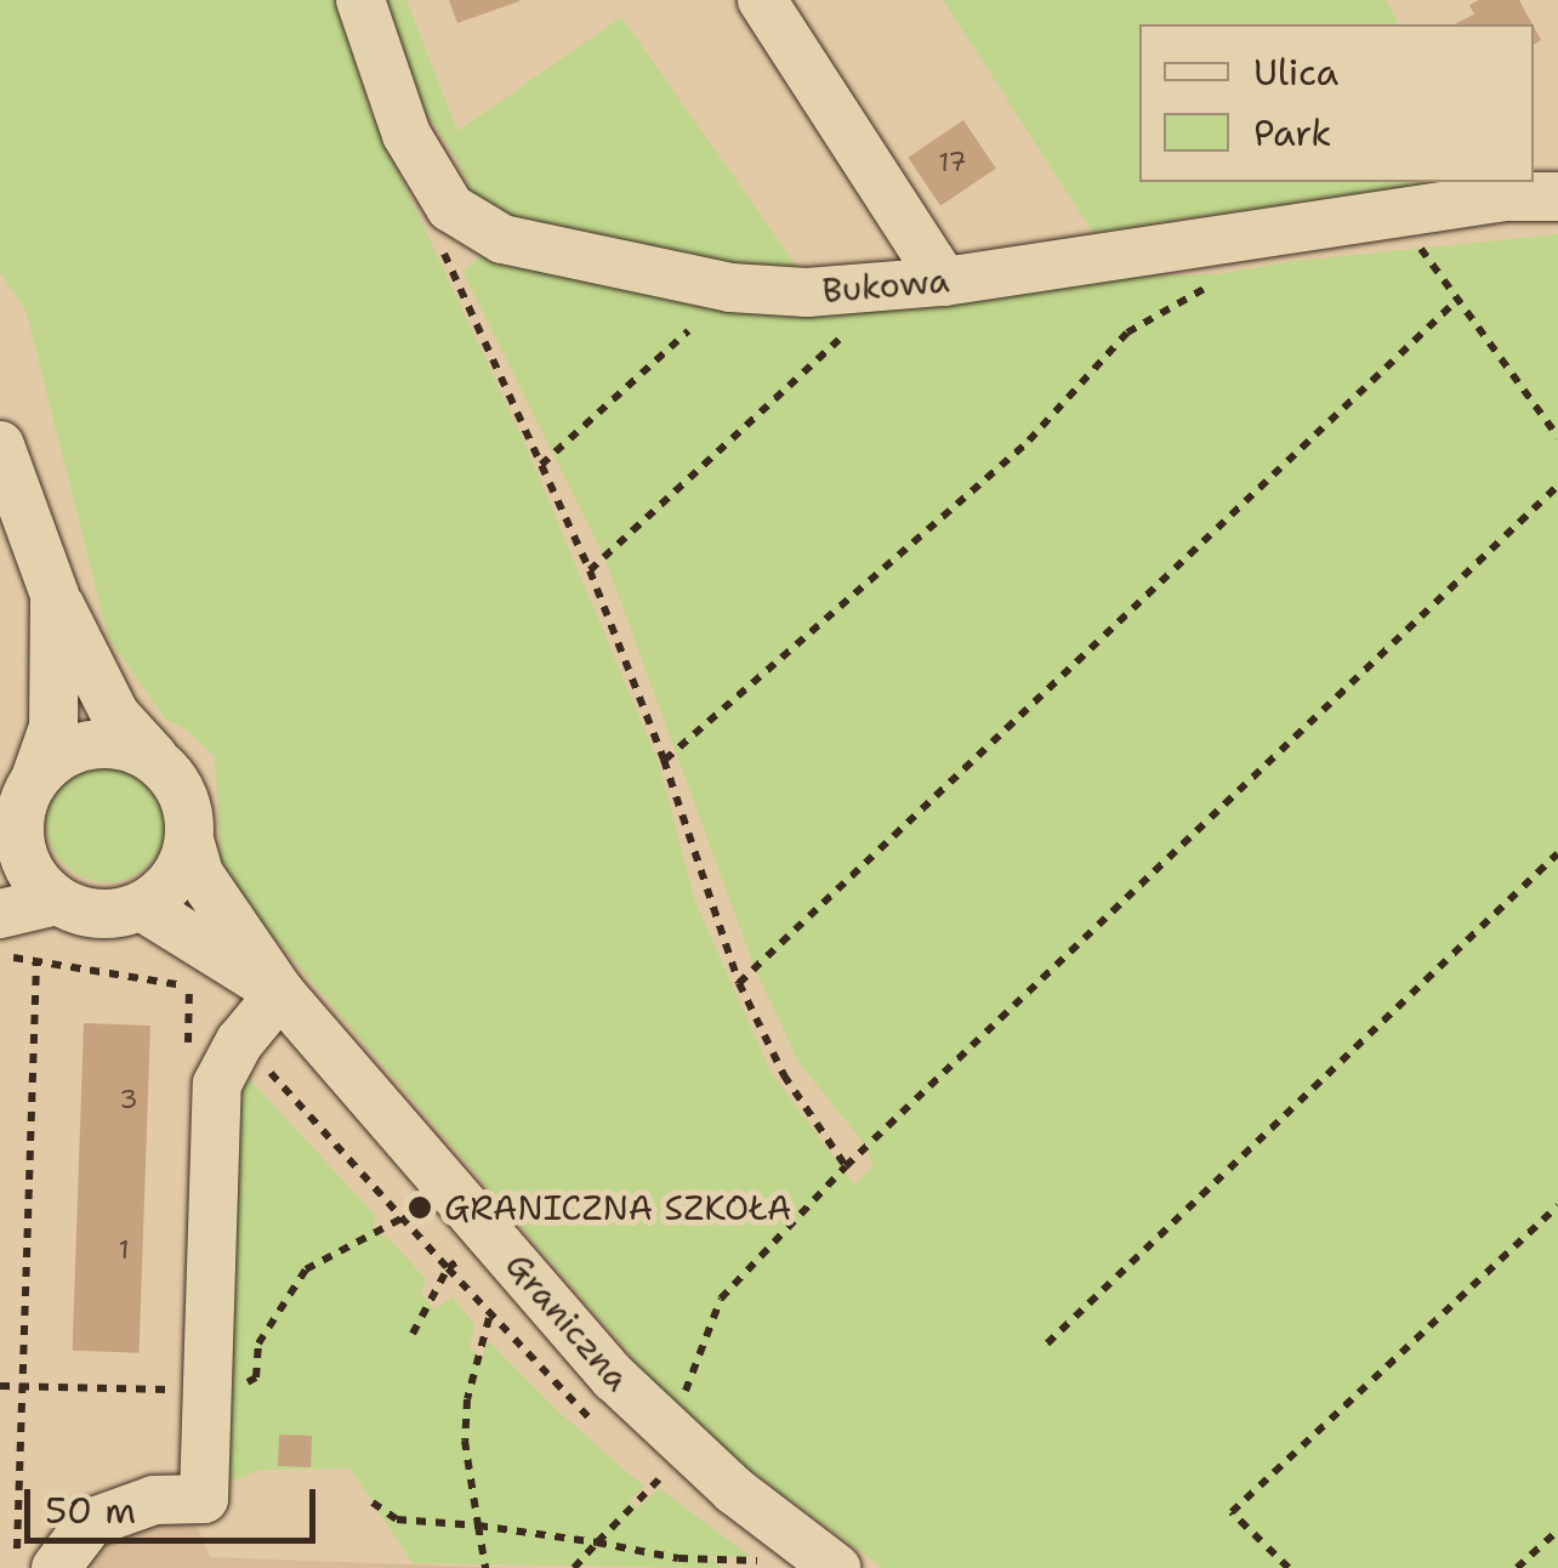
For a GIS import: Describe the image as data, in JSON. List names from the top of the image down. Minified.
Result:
{"streets":{"street":["Bukowa","Graniczna"]},"places":["GRANICZNA SZKOŁA"],"house_numbers":["17","3","1"],"legend":["Ulica","Park"],"scale_bar":"50 m"}
